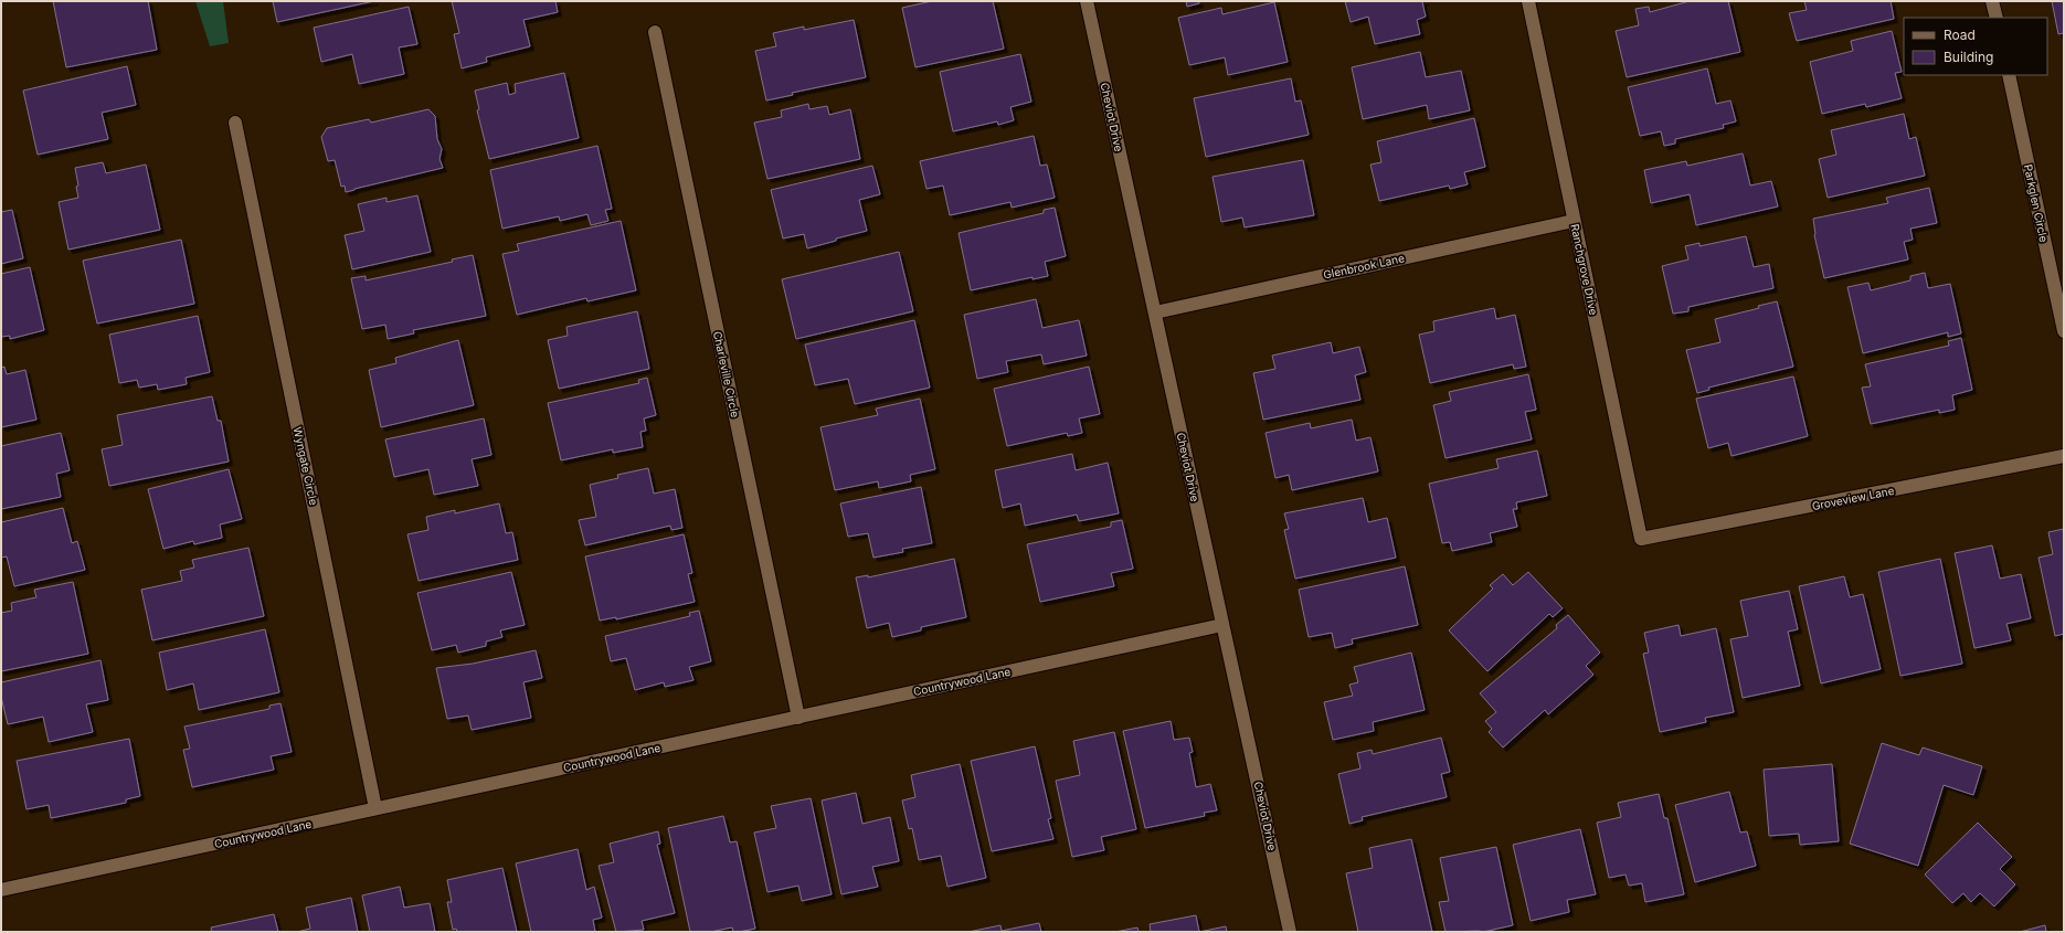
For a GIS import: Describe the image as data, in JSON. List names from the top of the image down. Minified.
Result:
{"streets":{"street":["Cheviot Drive","Parkglen Circle","Glenbrook Lane","Ranchgrove Drive","Charleville Circle","Wyngate Circle","Groveview Lane","Countrywood Lane"]},"crossings":[["Cheviot Drive","Glenbrook Lane"],["Cheviot Drive","Countrywood Lane"],["Glenbrook Lane","Ranchgrove Drive"],["Ranchgrove Drive","Groveview Lane"],["Charleville Circle","Countrywood Lane"],["Wyngate Circle","Countrywood Lane"]],"legend":["Road","Building"]}
